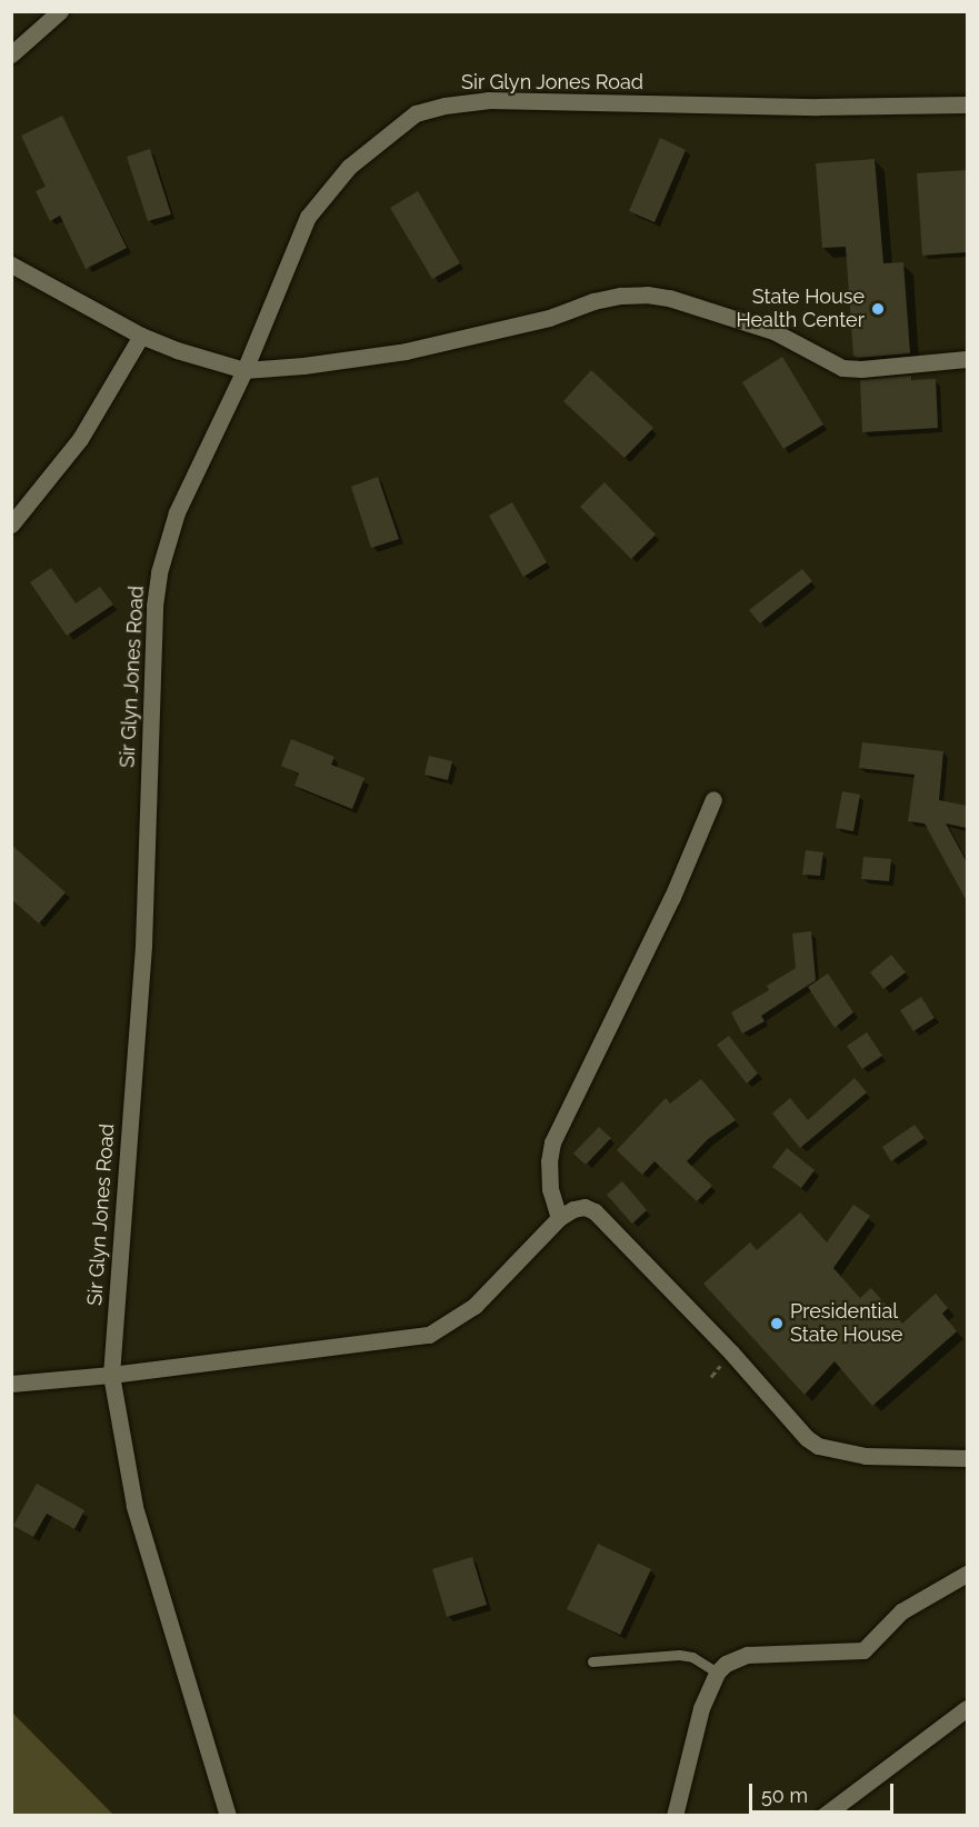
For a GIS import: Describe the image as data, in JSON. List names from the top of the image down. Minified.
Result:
{"streets":{"street":["Sir Glyn Jones Road"]},"places":["State House Health Center","Presidential State House"],"scale_bar":"50 m"}
